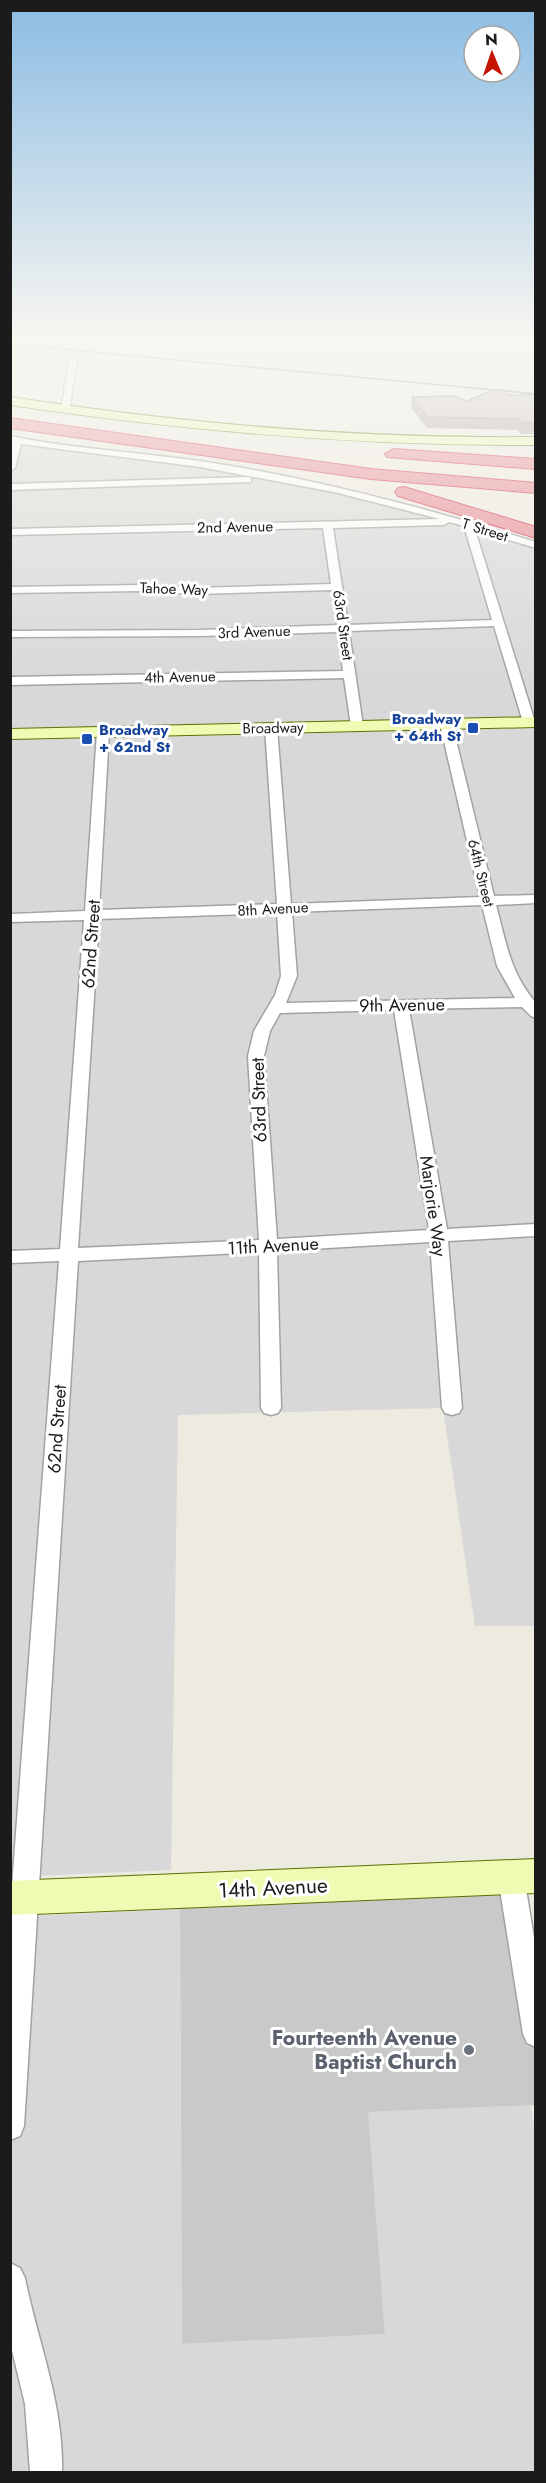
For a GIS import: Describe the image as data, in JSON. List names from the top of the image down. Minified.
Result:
{"streets":{"street":["2nd Avenue","T Street","Tahoe Way","63rd Street","3rd Avenue","4th Avenue","Broadway","64th Street","8th Avenue","62nd Street","9th Avenue","Marjorie Way","11th Avenue","14th Avenue"]},"crossings":[["2nd Avenue","T Street"],["2nd Avenue","63rd Street"],["Tahoe Way","63rd Street"],["63rd Street","3rd Avenue"],["63rd Street","4th Avenue"],["63rd Street","Broadway"],["63rd Street","8th Avenue"],["63rd Street","9th Avenue"],["63rd Street","11th Avenue"],["Broadway","64th Street"],["Broadway","62nd Street"],["64th Street","8th Avenue"],["64th Street","9th Avenue"],["8th Avenue","62nd Street"],["62nd Street","11th Avenue"],["62nd Street","14th Avenue"],["9th Avenue","Marjorie Way"],["Marjorie Way","11th Avenue"]],"places":{"transit":["Broadway + 64th St","Broadway + 62nd St"],"other":["Fourteenth Avenue Baptist Church"]},"north":"top"}
